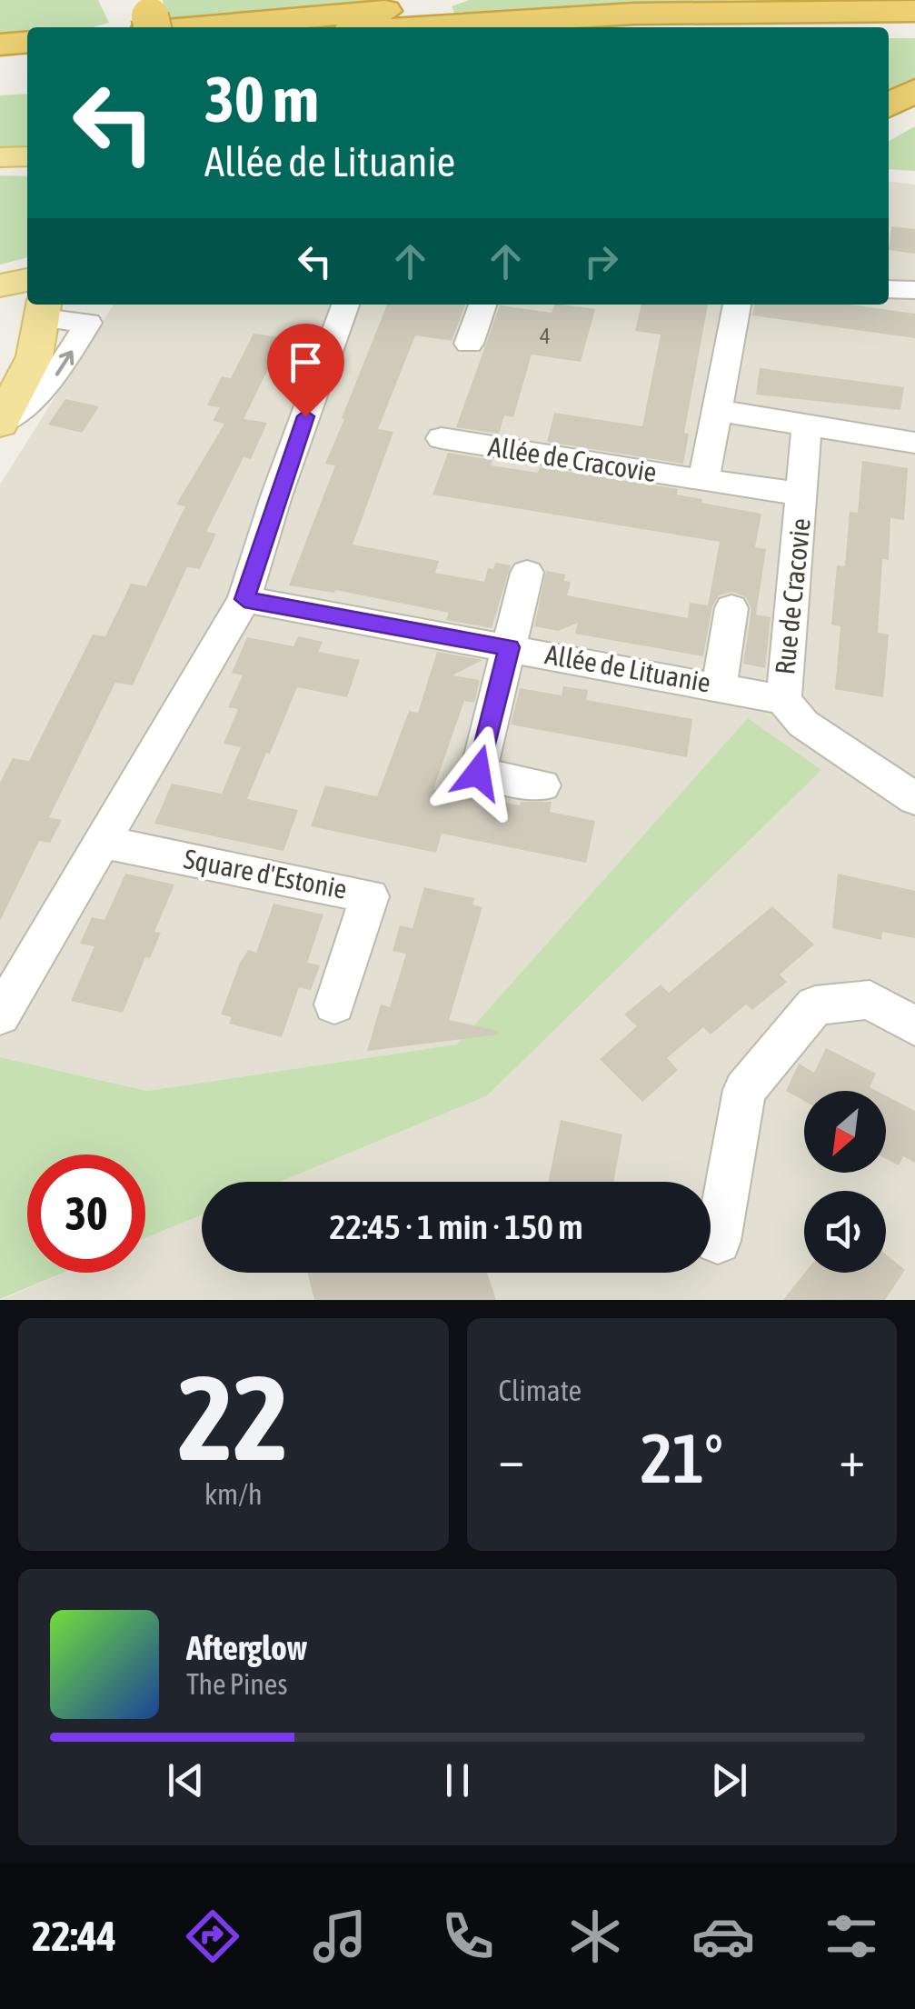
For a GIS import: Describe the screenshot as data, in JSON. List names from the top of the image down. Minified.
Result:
{"streets":{"street":["Allée de Cracovie","Rue de Cracovie","Allée de Lituanie","Square d'Estonie"]},"crossings":[["Allée de Cracovie","Rue de Cracovie"],["Rue de Cracovie","Allée de Lituanie"]],"house_numbers":["4"],"north":"bottom left","page":{"turn":["30 m","Allée de Lituanie"],"limit":"30","trip":"22:45 · 1 min · 150 m","tile":[["22","km/h"],"Climate"],"heat":["−","21°","+"],"song":["Afterglow","The Pines"],"tabs":"22:44"}}
